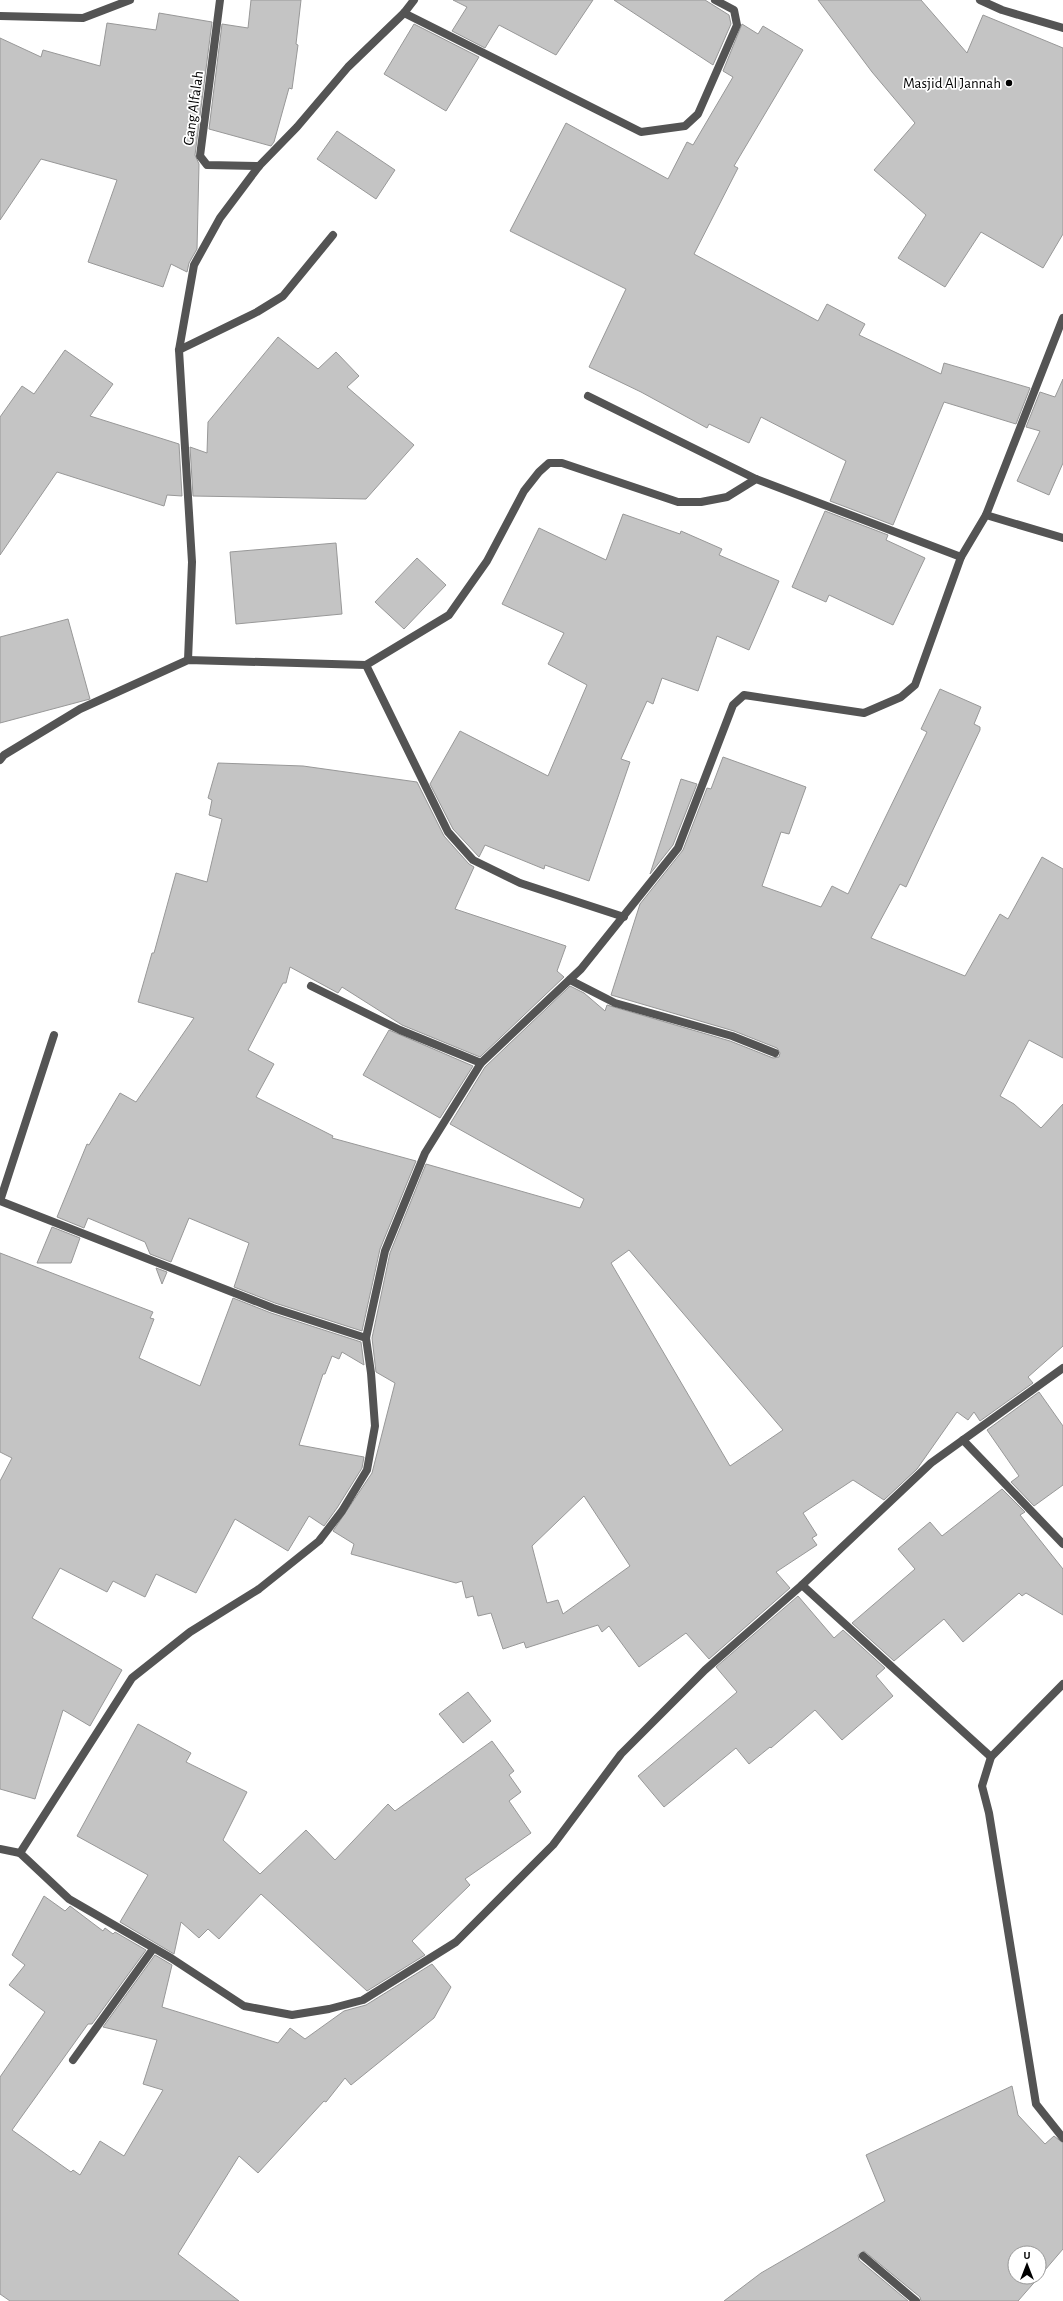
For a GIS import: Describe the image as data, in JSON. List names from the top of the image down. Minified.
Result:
{"streets":{"street":["Gang Alfalah"]},"places":["Masjid Al Jannah"],"north":"top"}
